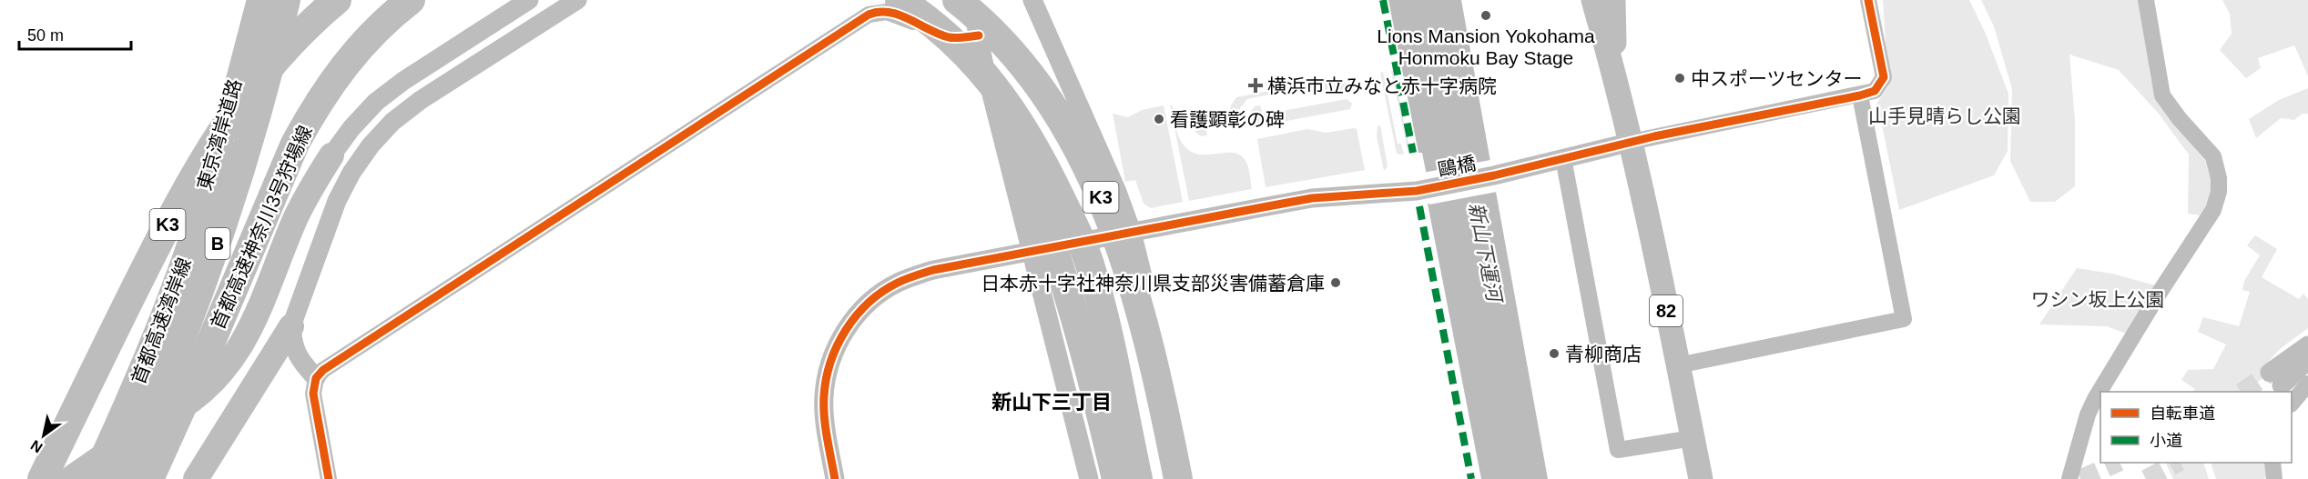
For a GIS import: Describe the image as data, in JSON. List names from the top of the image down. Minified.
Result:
{"streets":{"highway":["東京湾岸道路","K3","首都高速神奈川3号狩場線","B","首都高速湾岸線"],"main road":["82"],"street":["鷗橋"]},"crossings":[["鷗橋","82"]],"districts":["新山下三丁目"],"water":["新山下運河"],"parks":["山手見晴らし公園","ワシン坂上公園"],"places":{"other":["Lions Mansion Yokohama Honmoku Bay Stage","中スポーツセンター","看護顕彰の碑","日本赤十字社神奈川県支部災害備蓄倉庫","青柳商店"],"health":["横浜市立みなと赤十字病院"]},"legend":["自転車道","小道"],"scale_bar":"50 m","north":"bottom left"}
